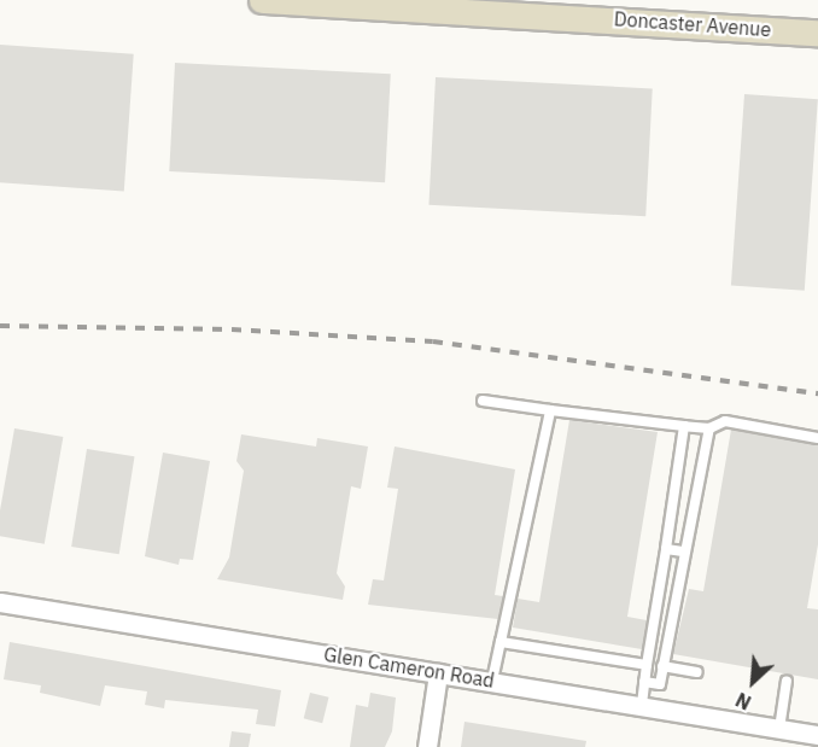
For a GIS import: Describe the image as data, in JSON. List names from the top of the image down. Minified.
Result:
{"streets":{"street":["Doncaster Avenue","Glen Cameron Road"]},"north":"bottom left"}
